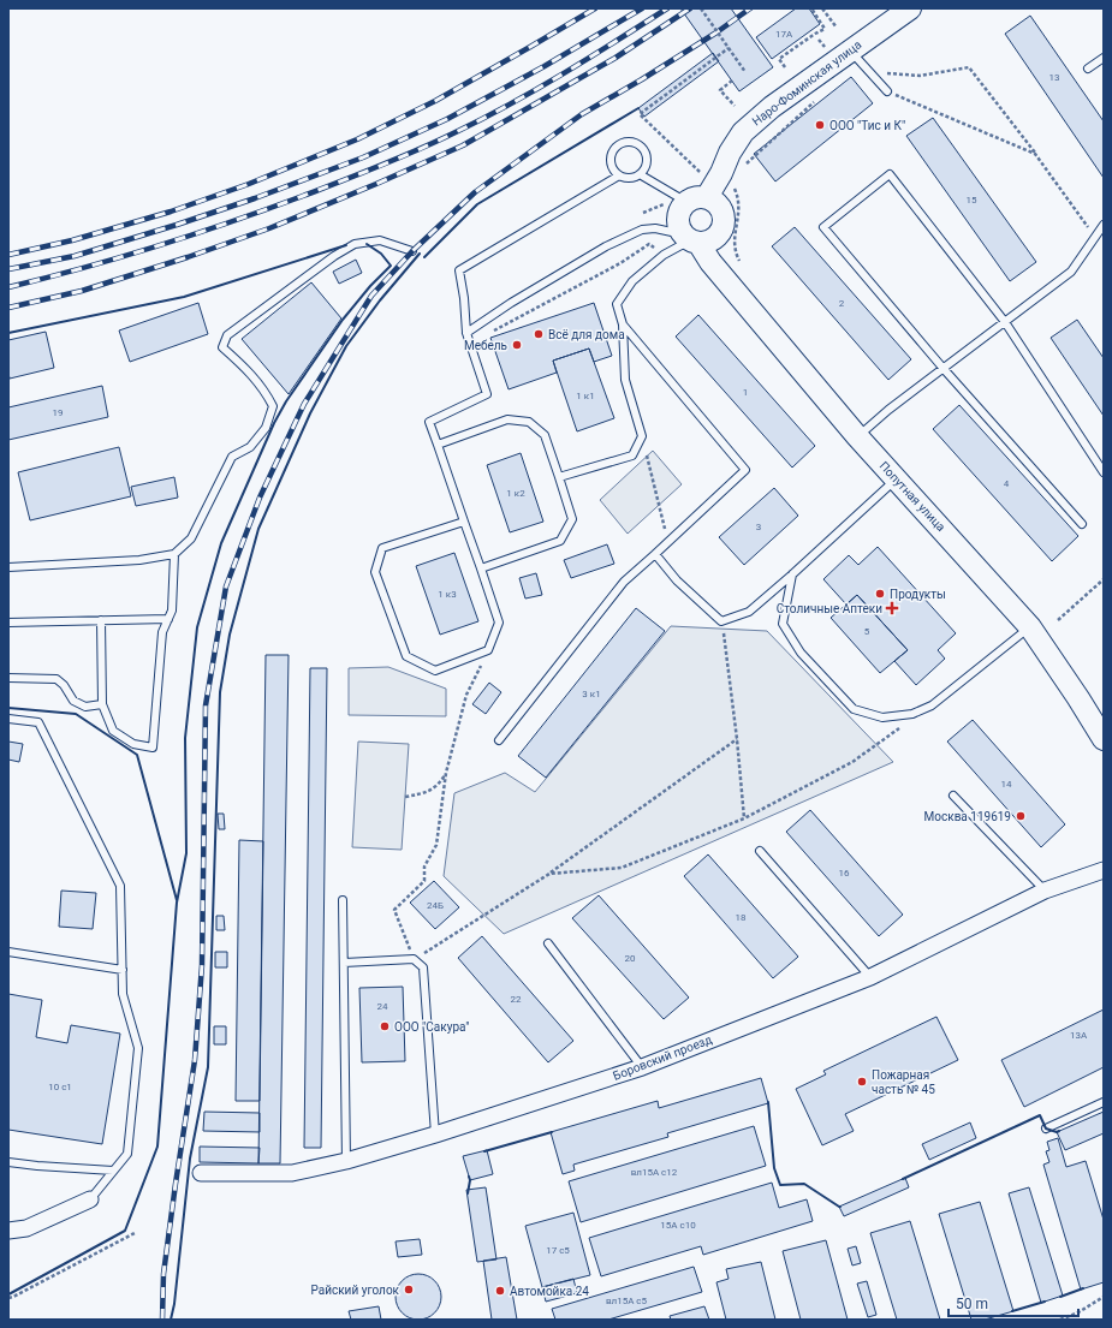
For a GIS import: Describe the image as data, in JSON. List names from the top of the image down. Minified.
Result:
{"streets":{"street":["Наро-Фоминская улица","Попутная улица","Боровский проезд"]},"crossings":[["Наро-Фоминская улица","Попутная улица"]],"places":{"other":["ООО \"Тис и К\"","Всё для дома","Мебель","Продукты","Москва 119619","ООО \"Сакура\"","Пожарная часть № 45","Райский уголок","Автомойка 24"],"health":["Столичные Аптеки"]},"house_numbers":["17А","13","15","2","1","1 к1","19","4","1 к2","3","1 к3","5","3 к1","14","16","24Б","18","20","22","24","13А","10 с1","вл15А с12","15А с10","17 с5","вл15А с5"],"scale_bar":"50 m"}
